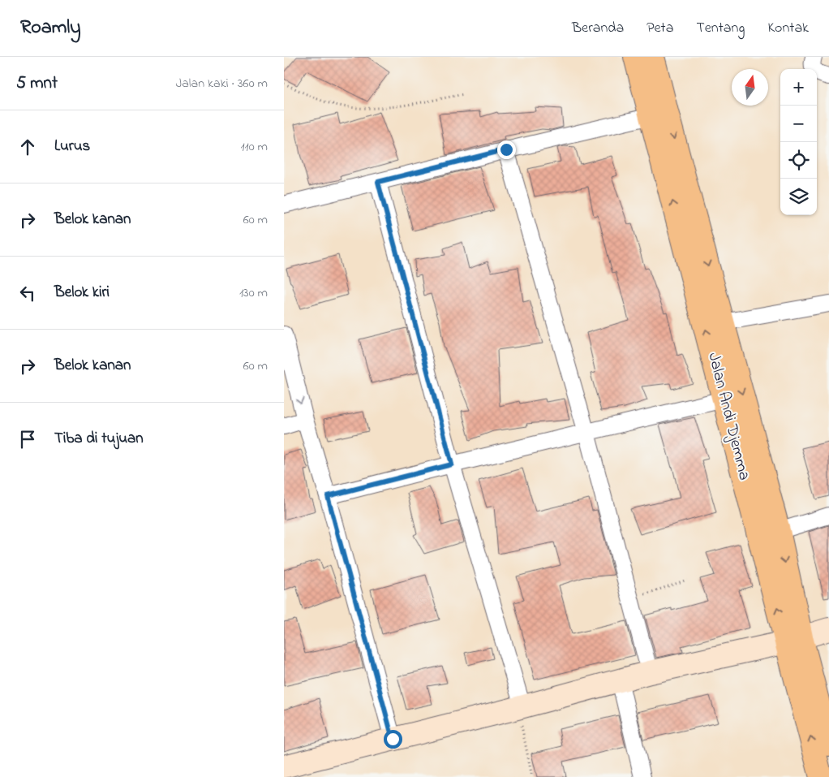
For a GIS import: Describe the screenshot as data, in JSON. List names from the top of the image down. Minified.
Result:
{"streets":{"highway":["Jalan Andi Djemma"]},"north":"top","page":{"header":"Roamly","nav":["Beranda","Peta","Tentang","Kontak"],"heading":["5 mnt","Jalan kaki · 360 m"],"map_buttons":["+","−"],"list":[["Lurus","110 m"],["Belok kanan","60 m"],["Belok kiri","130 m"],["Belok kanan","60 m"],"Tiba di tujuan"]}}
